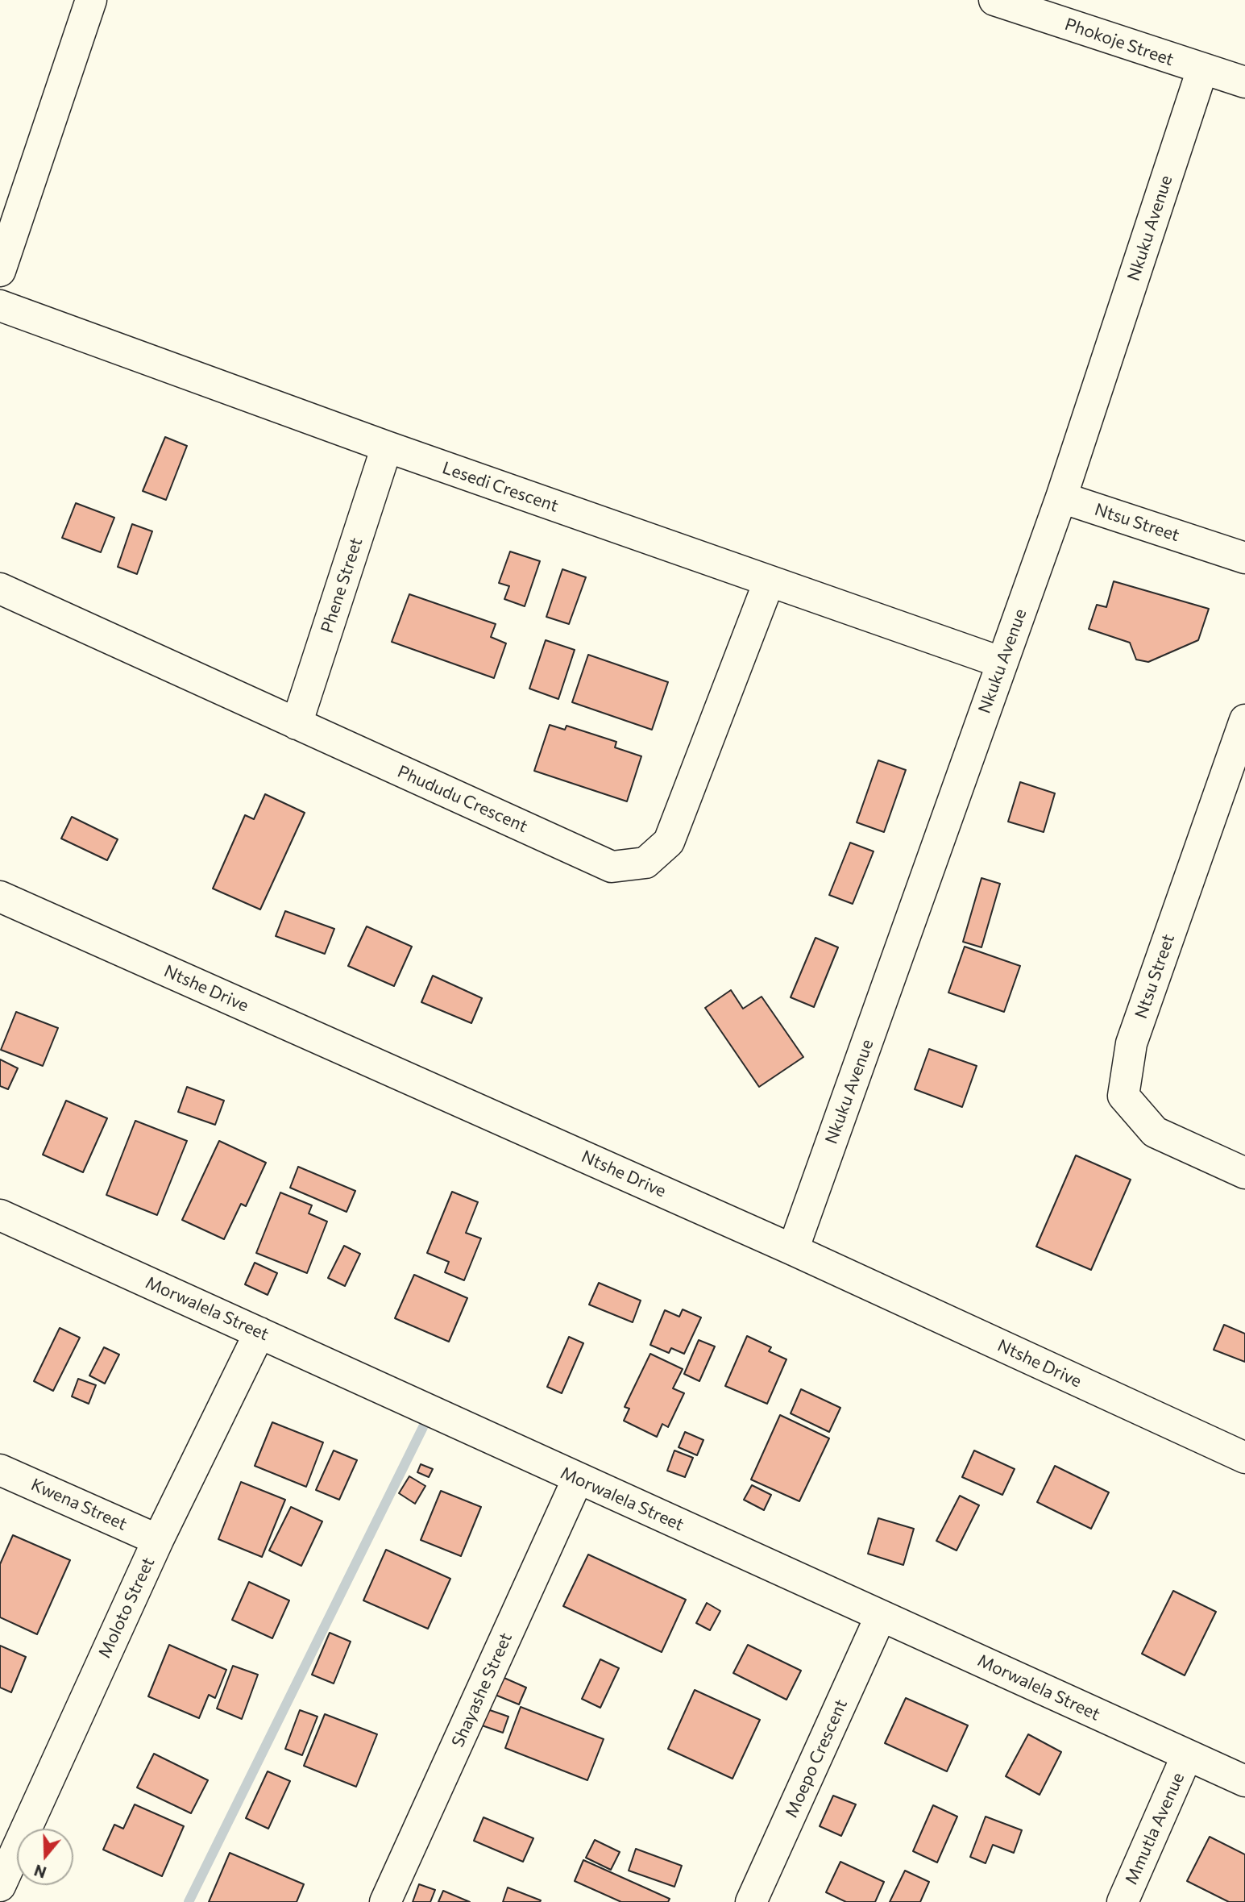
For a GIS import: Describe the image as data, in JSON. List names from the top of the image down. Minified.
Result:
{"streets":{"street":["Phokoje Street","Nkuku Avenue","Lesedi Crescent","Ntsu Street","Phene Street","Phududu Crescent","Ntshe Drive","Morwalela Street","Kwena Street","Moloto Street","Shayashe Street","Moepo Crescent","Mmutla Avenue"]},"crossings":[["Phokoje Street","Nkuku Avenue"],["Nkuku Avenue","Lesedi Crescent"],["Nkuku Avenue","Ntsu Street"],["Nkuku Avenue","Ntshe Drive"],["Lesedi Crescent","Phene Street"],["Lesedi Crescent","Phududu Crescent"],["Phene Street","Phududu Crescent"],["Morwalela Street","Moloto Street"],["Morwalela Street","Shayashe Street"],["Morwalela Street","Moepo Crescent"],["Morwalela Street","Mmutla Avenue"],["Kwena Street","Moloto Street"]],"north":"bottom"}
